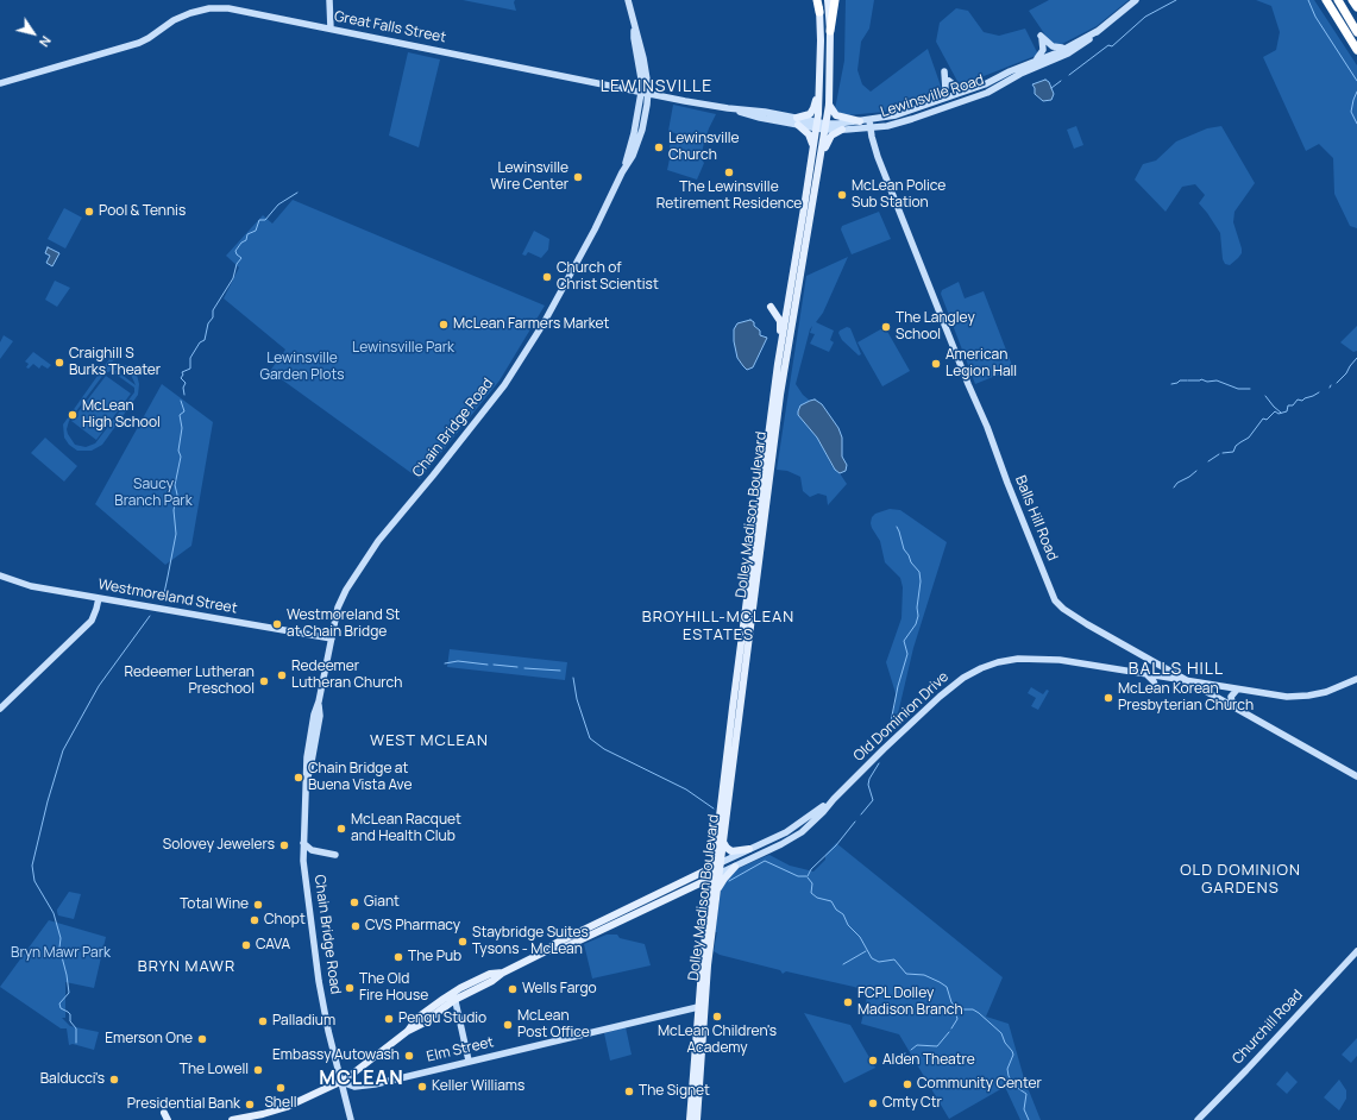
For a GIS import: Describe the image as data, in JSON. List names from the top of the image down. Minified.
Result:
{"streets":{"main road":["Great Falls Street","Lewinsville Road","Chain Bridge Road","Dolley Madison Boulevard","Balls Hill Road","Westmoreland Street","Old Dominion Drive","Churchill Road","Elm Street"]},"crossings":[["Great Falls Street","Lewinsville Road"],["Great Falls Street","Chain Bridge Road"],["Great Falls Street","Dolley Madison Boulevard"],["Lewinsville Road","Dolley Madison Boulevard"],["Lewinsville Road","Balls Hill Road"],["Chain Bridge Road","Westmoreland Street"],["Chain Bridge Road","Old Dominion Drive"],["Chain Bridge Road","Elm Street"],["Dolley Madison Boulevard","Old Dominion Drive"],["Dolley Madison Boulevard","Elm Street"],["Balls Hill Road","Old Dominion Drive"],["Old Dominion Drive","Elm Street"]],"districts":["LEWINSVILLE","BROYHILL-MCLEAN ESTATES","BALLS HILL","WEST MCLEAN","OLD DOMINION GARDENS","BRYN MAWR","MCLEAN"],"parks":["Lewinsville Park","Lewinsville Garden Plots","Saucy Branch Park","Bryn Mawr Park"],"places":["Lewinsville Church","The Lewinsville Retirement Residence","Lewinsville Wire Center","McLean Police Sub Station","Pool & Tennis","Church of Christ Scientist","McLean Farmers Market","The Langley School","Craighill S Burks Theater","American Legion Hall","McLean High School","Westmoreland St at Chain Bridge","Redeemer Lutheran Church","Redeemer Lutheran Preschool","McLean Korean Presbyterian Church","Chain Bridge at Buena Vista Ave","McLean Racquet and Health Club","Solovey Jewelers","Giant","Total Wine","Chopt","CVS Pharmacy","Staybridge Suites Tysons - McLean","CAVA","The Pub","The Old Fire House","Wells Fargo","FCPL Dolley Madison Branch","McLean Children's Academy","Pengu Studio","Palladium","McLean Post Office","Emerson One","Embassy Autowash","Alden Theatre","The Lowell","Balducci's","Community Center","Keller Williams","Shell","The Signet","Cmty Ctr","Presidential Bank"],"north":"bottom right"}
